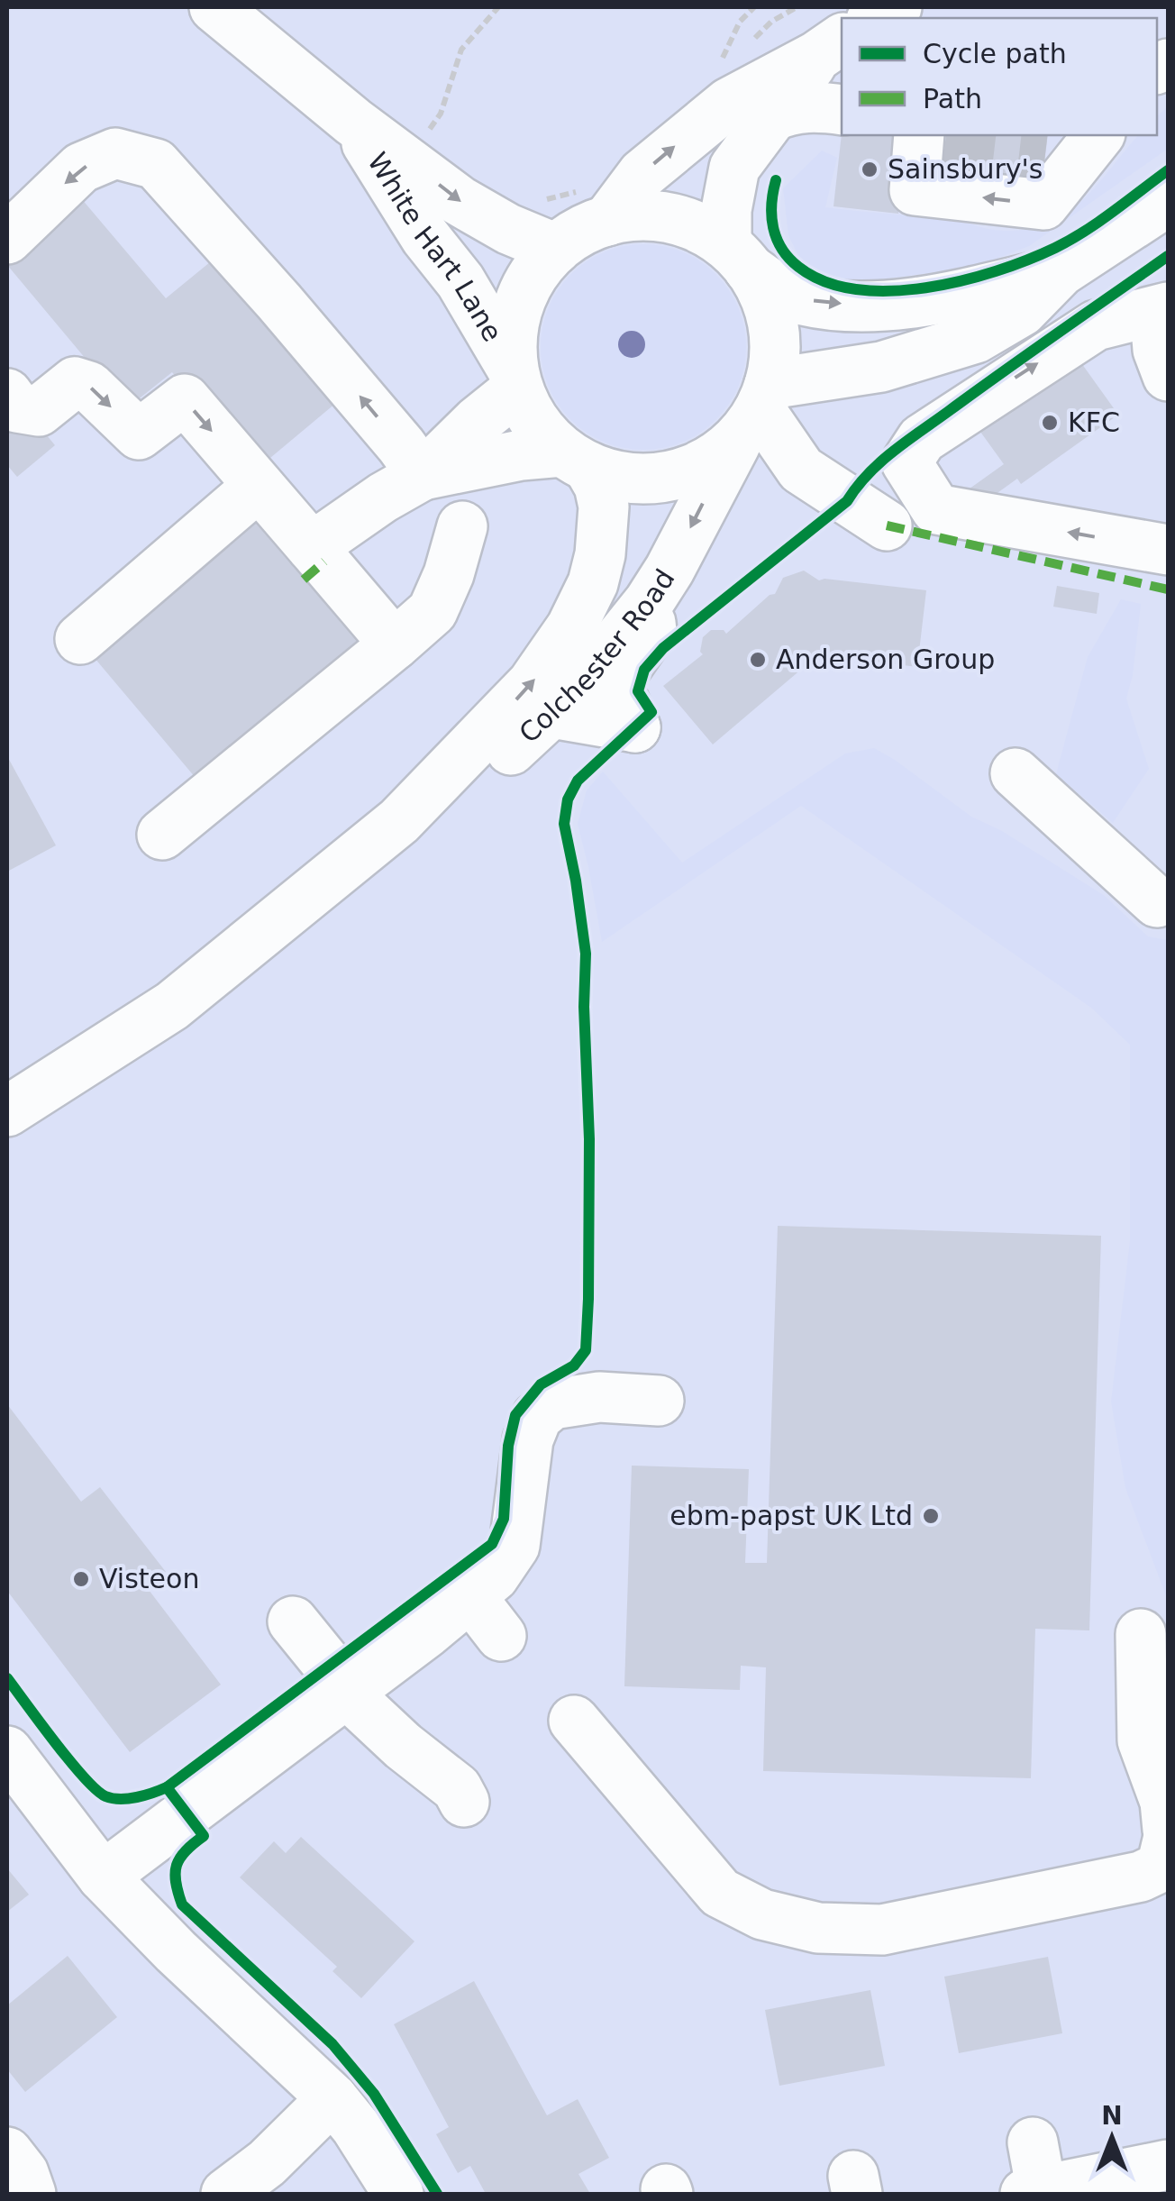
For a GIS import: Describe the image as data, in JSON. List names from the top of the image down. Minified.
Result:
{"streets":{"main road":["White Hart Lane","Colchester Road"]},"crossings":[["White Hart Lane","Colchester Road"]],"places":["Sainsbury's","KFC","Anderson Group","ebm-papst UK Ltd","Visteon"],"legend":["Cycle path","Path"],"north":"top"}
